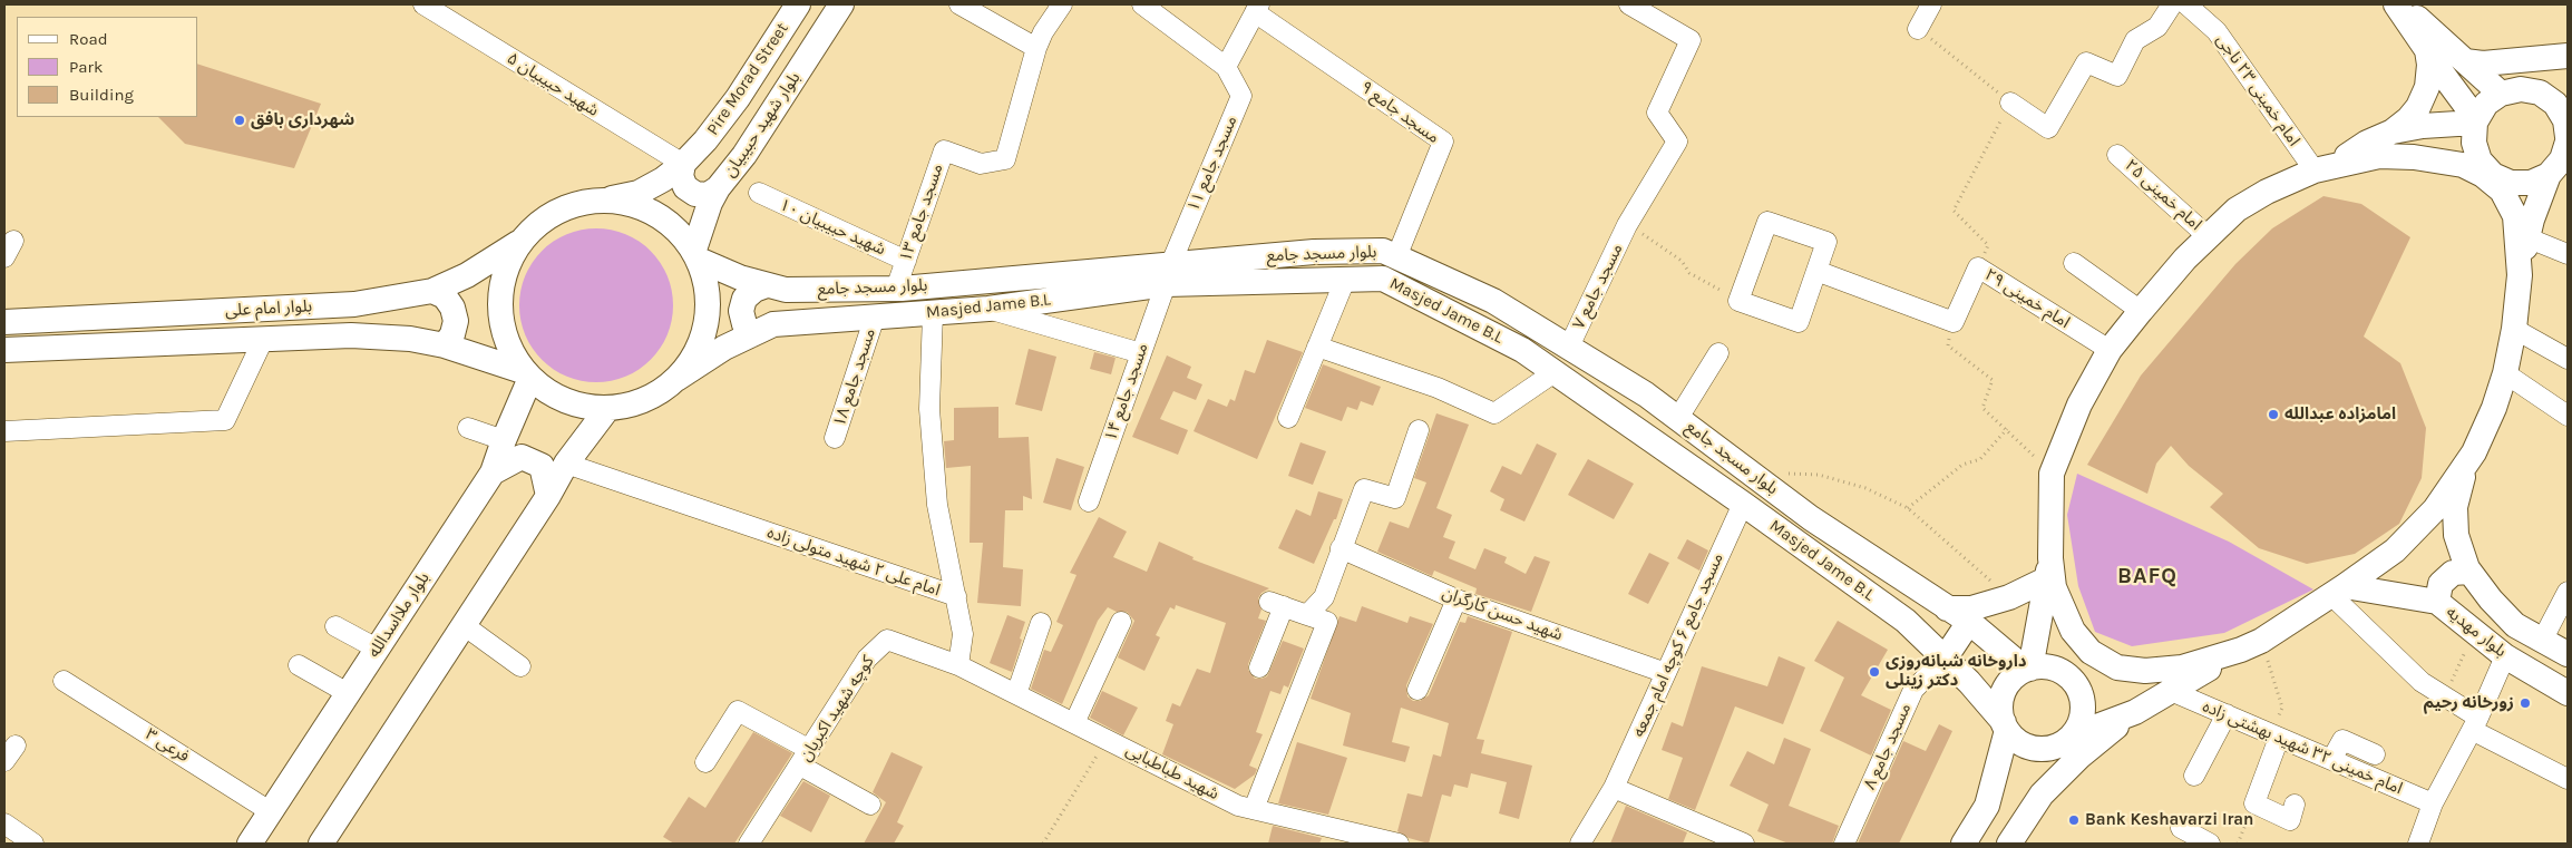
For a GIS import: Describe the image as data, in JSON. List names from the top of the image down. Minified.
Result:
{"streets":{"main road":["Pire Morad Street","بلوار شهید حبیبیان","بلوار مسجد جامع","Masjed Jame B.L","بلوار امام علی","بلوار ملااسدالله","بلوار مهدیه"],"street":["شهید حبیبیان ۵","امام خمینی ۲۳ ناجی","مسجد جامع ۹","مسجد جامع ۱۱","امام خمینی ۲۵","مسجد جامع ۱۳","شهید حبیبیان ۱۰","مسجد جامع ۷","امام خمینی ۲۹","مسجد جامع ۱۸","مسجد جامع ۱۴","امام علی ۲ شهید متولی زاده","شهید حسن کارگران","مسجد جامع ۶ کوچه امام جمعه","کوچه شهید اکبریان","فرعی ۳","مسجد جامع ۸","امام خمینی ۳۲ شهید بهشتی زاده","شهید طباطبایی"]},"crossings":[["Pire Morad Street","شهید حبیبیان ۵"],["مسجد جامع ۹","بلوار مسجد جامع"],["بلوار شهید حبیبیان","بلوار مسجد جامع"],["مسجد جامع ۱۱","بلوار مسجد جامع"],["مسجد جامع ۱۱","Masjed Jame B.L"],["مسجد جامع ۱۱","مسجد جامع ۱۴"],["مسجد جامع ۱۳","شهید حبیبیان ۱۰"],["مسجد جامع ۱۳","بلوار مسجد جامع"],["بلوار مسجد جامع","مسجد جامع ۷"],["بلوار مسجد جامع","Masjed Jame B.L"],["بلوار مسجد جامع","مسجد جامع ۱۴"],["Masjed Jame B.L","مسجد جامع ۱۸"],["Masjed Jame B.L","مسجد جامع ۱۴"],["Masjed Jame B.L","مسجد جامع ۶ کوچه امام جمعه"],["Masjed Jame B.L","مسجد جامع ۸"],["بلوار امام علی","بلوار ملااسدالله"],["شهید حسن کارگران","مسجد جامع ۶ کوچه امام جمعه"],["بلوار ملااسدالله","فرعی ۳"],["کوچه شهید اکبریان","شهید طباطبایی"]],"districts":["BAFQ"],"places":["شهرداری بافق","امامزاده عبدالله","داروخانه شبانه‌روزی دکتر زینلی","زورخانه رحیم","Bank Keshavarzi Iran"],"legend":["Road","Park","Building"]}
